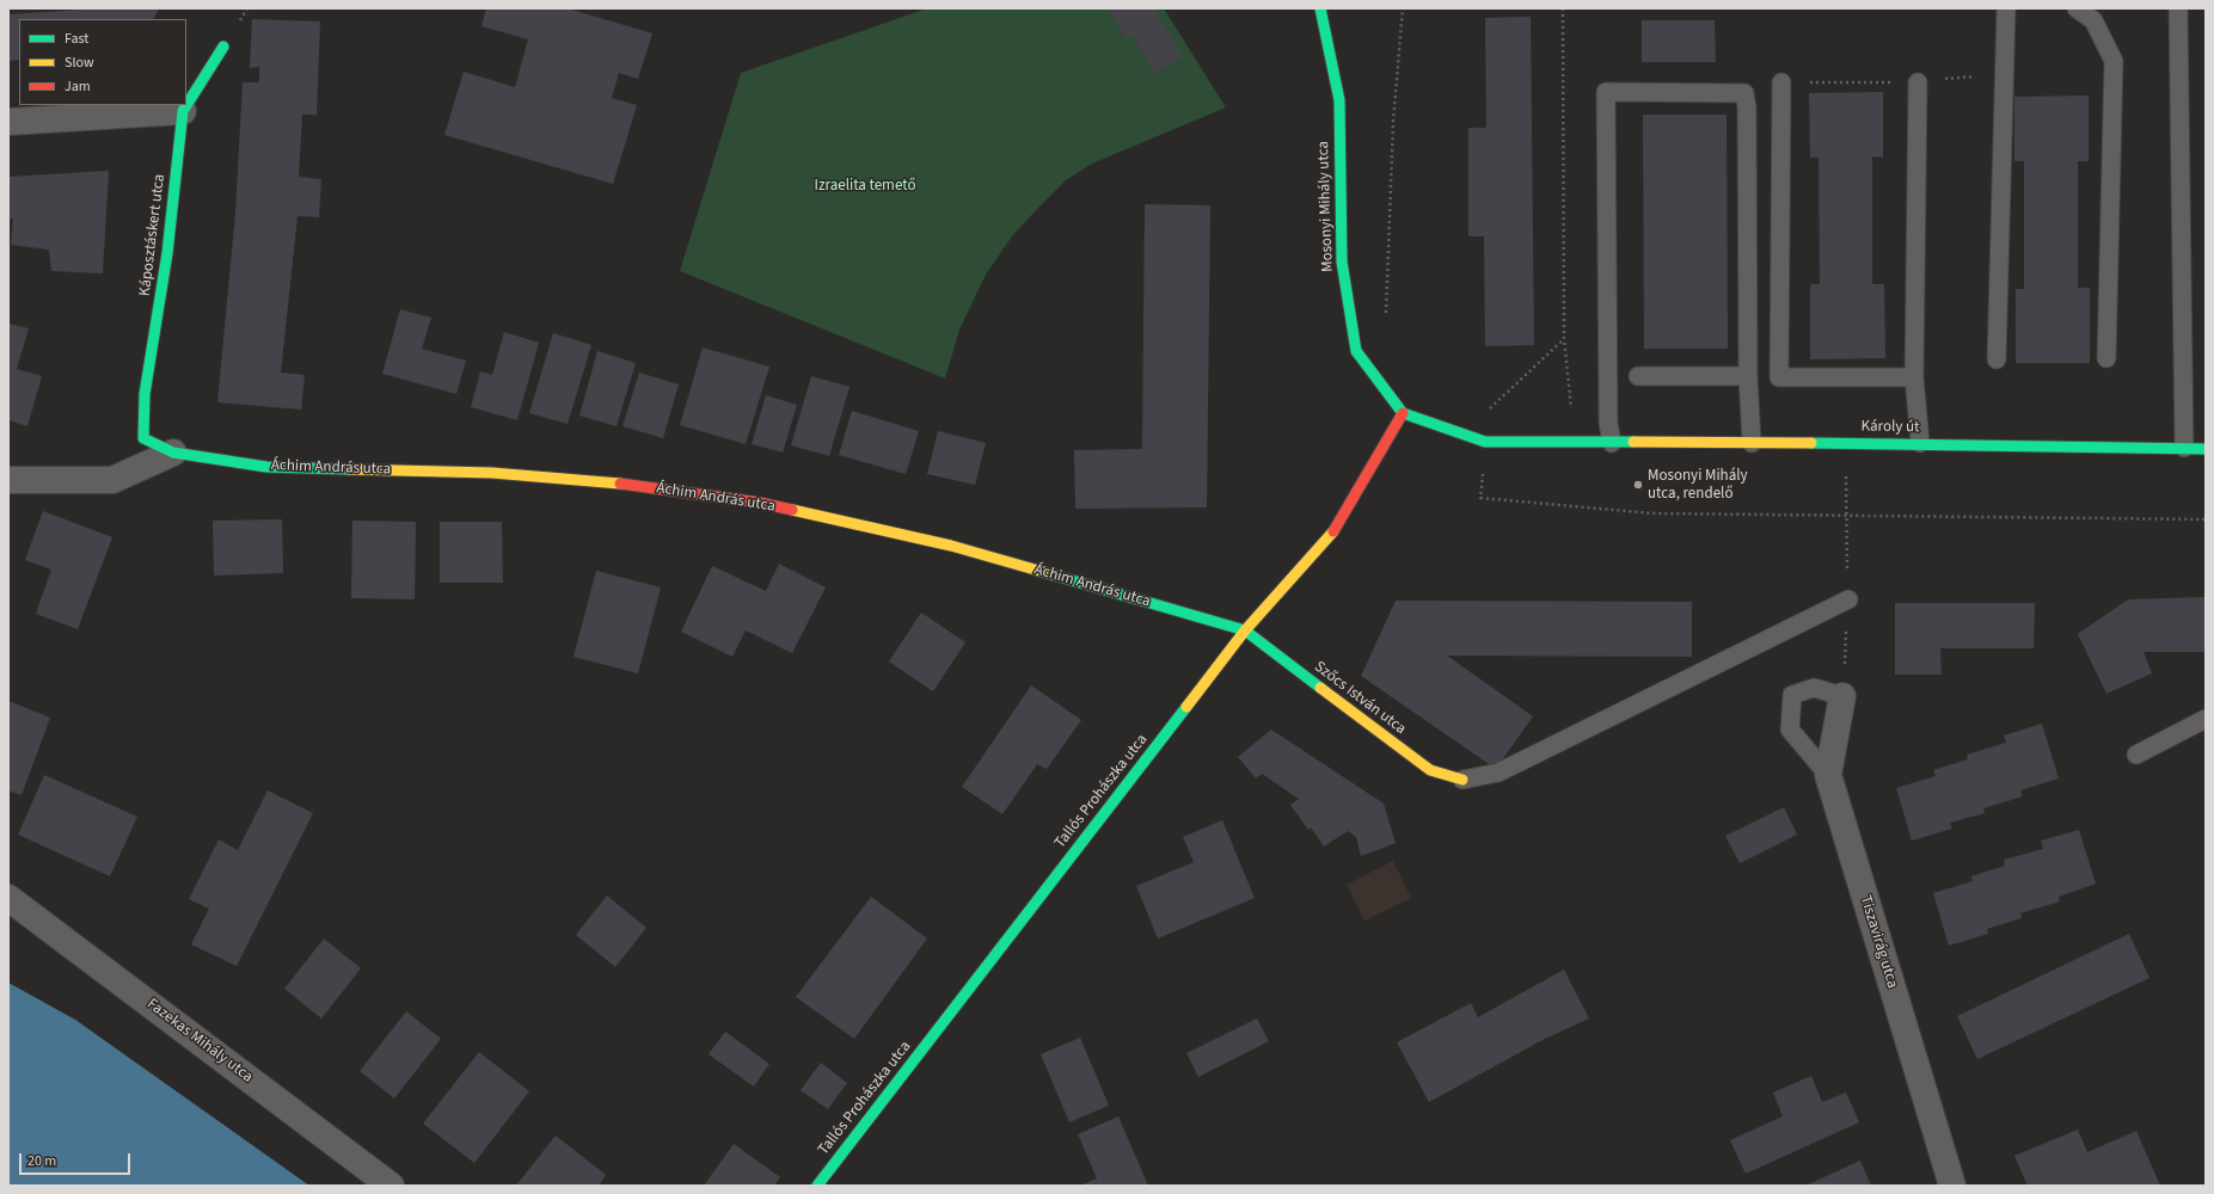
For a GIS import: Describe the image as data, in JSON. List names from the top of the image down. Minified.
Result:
{"streets":{"street":["Mosonyi Mihály utca","Káposztáskert utca","Károly út","Áchim András utca","Szőcs István utca","Tallós Prohászka utca","Tiszavirág utca","Fazekas Mihály utca"]},"crossings":[["Mosonyi Mihály utca","Tallós Prohászka utca"],["Káposztáskert utca","Áchim András utca"],["Áchim András utca","Szőcs István utca"],["Áchim András utca","Tallós Prohászka utca"],["Szőcs István utca","Tallós Prohászka utca"]],"parks":["Izraelita temető"],"places":["Mosonyi Mihály utca, rendelő"],"legend":["Fast","Slow","Jam"],"scale_bar":"20 m"}
